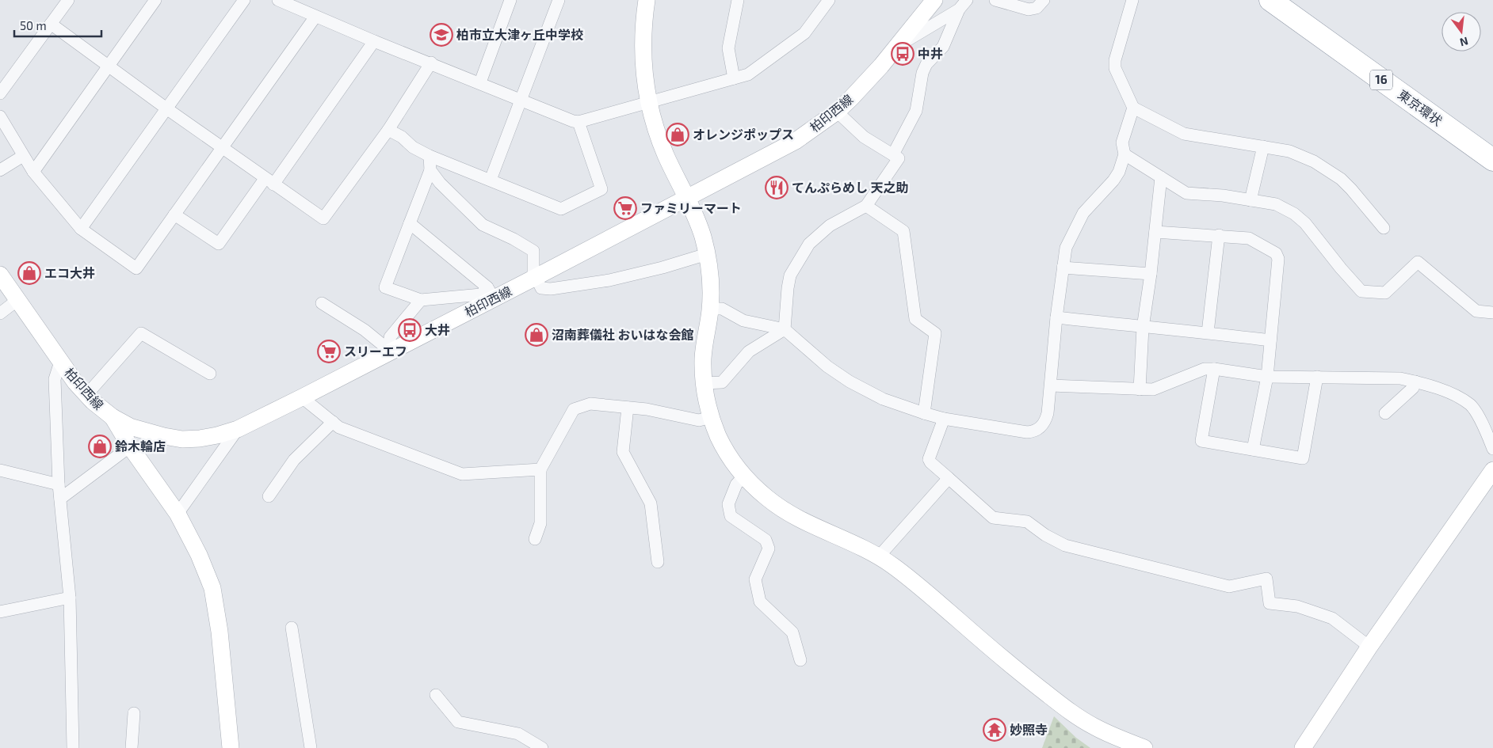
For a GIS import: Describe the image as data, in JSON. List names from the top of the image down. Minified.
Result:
{"streets":{"highway":["16","東京環状"],"street":["柏印西線"]},"places":{"school or university":["柏市立大津ヶ丘中学校"],"bus stop":["中井","大井"],"shop":["オレンジポップス","エコ大井","沼南葬儀社 おいはな会館","鈴木輪店"],"restaurant":["てんぷらめし 天之助"],"supermarket":["ファミリーマート","スリーエフ"],"temple":["妙照寺"]},"scale_bar":"50 m","north":"bottom"}
